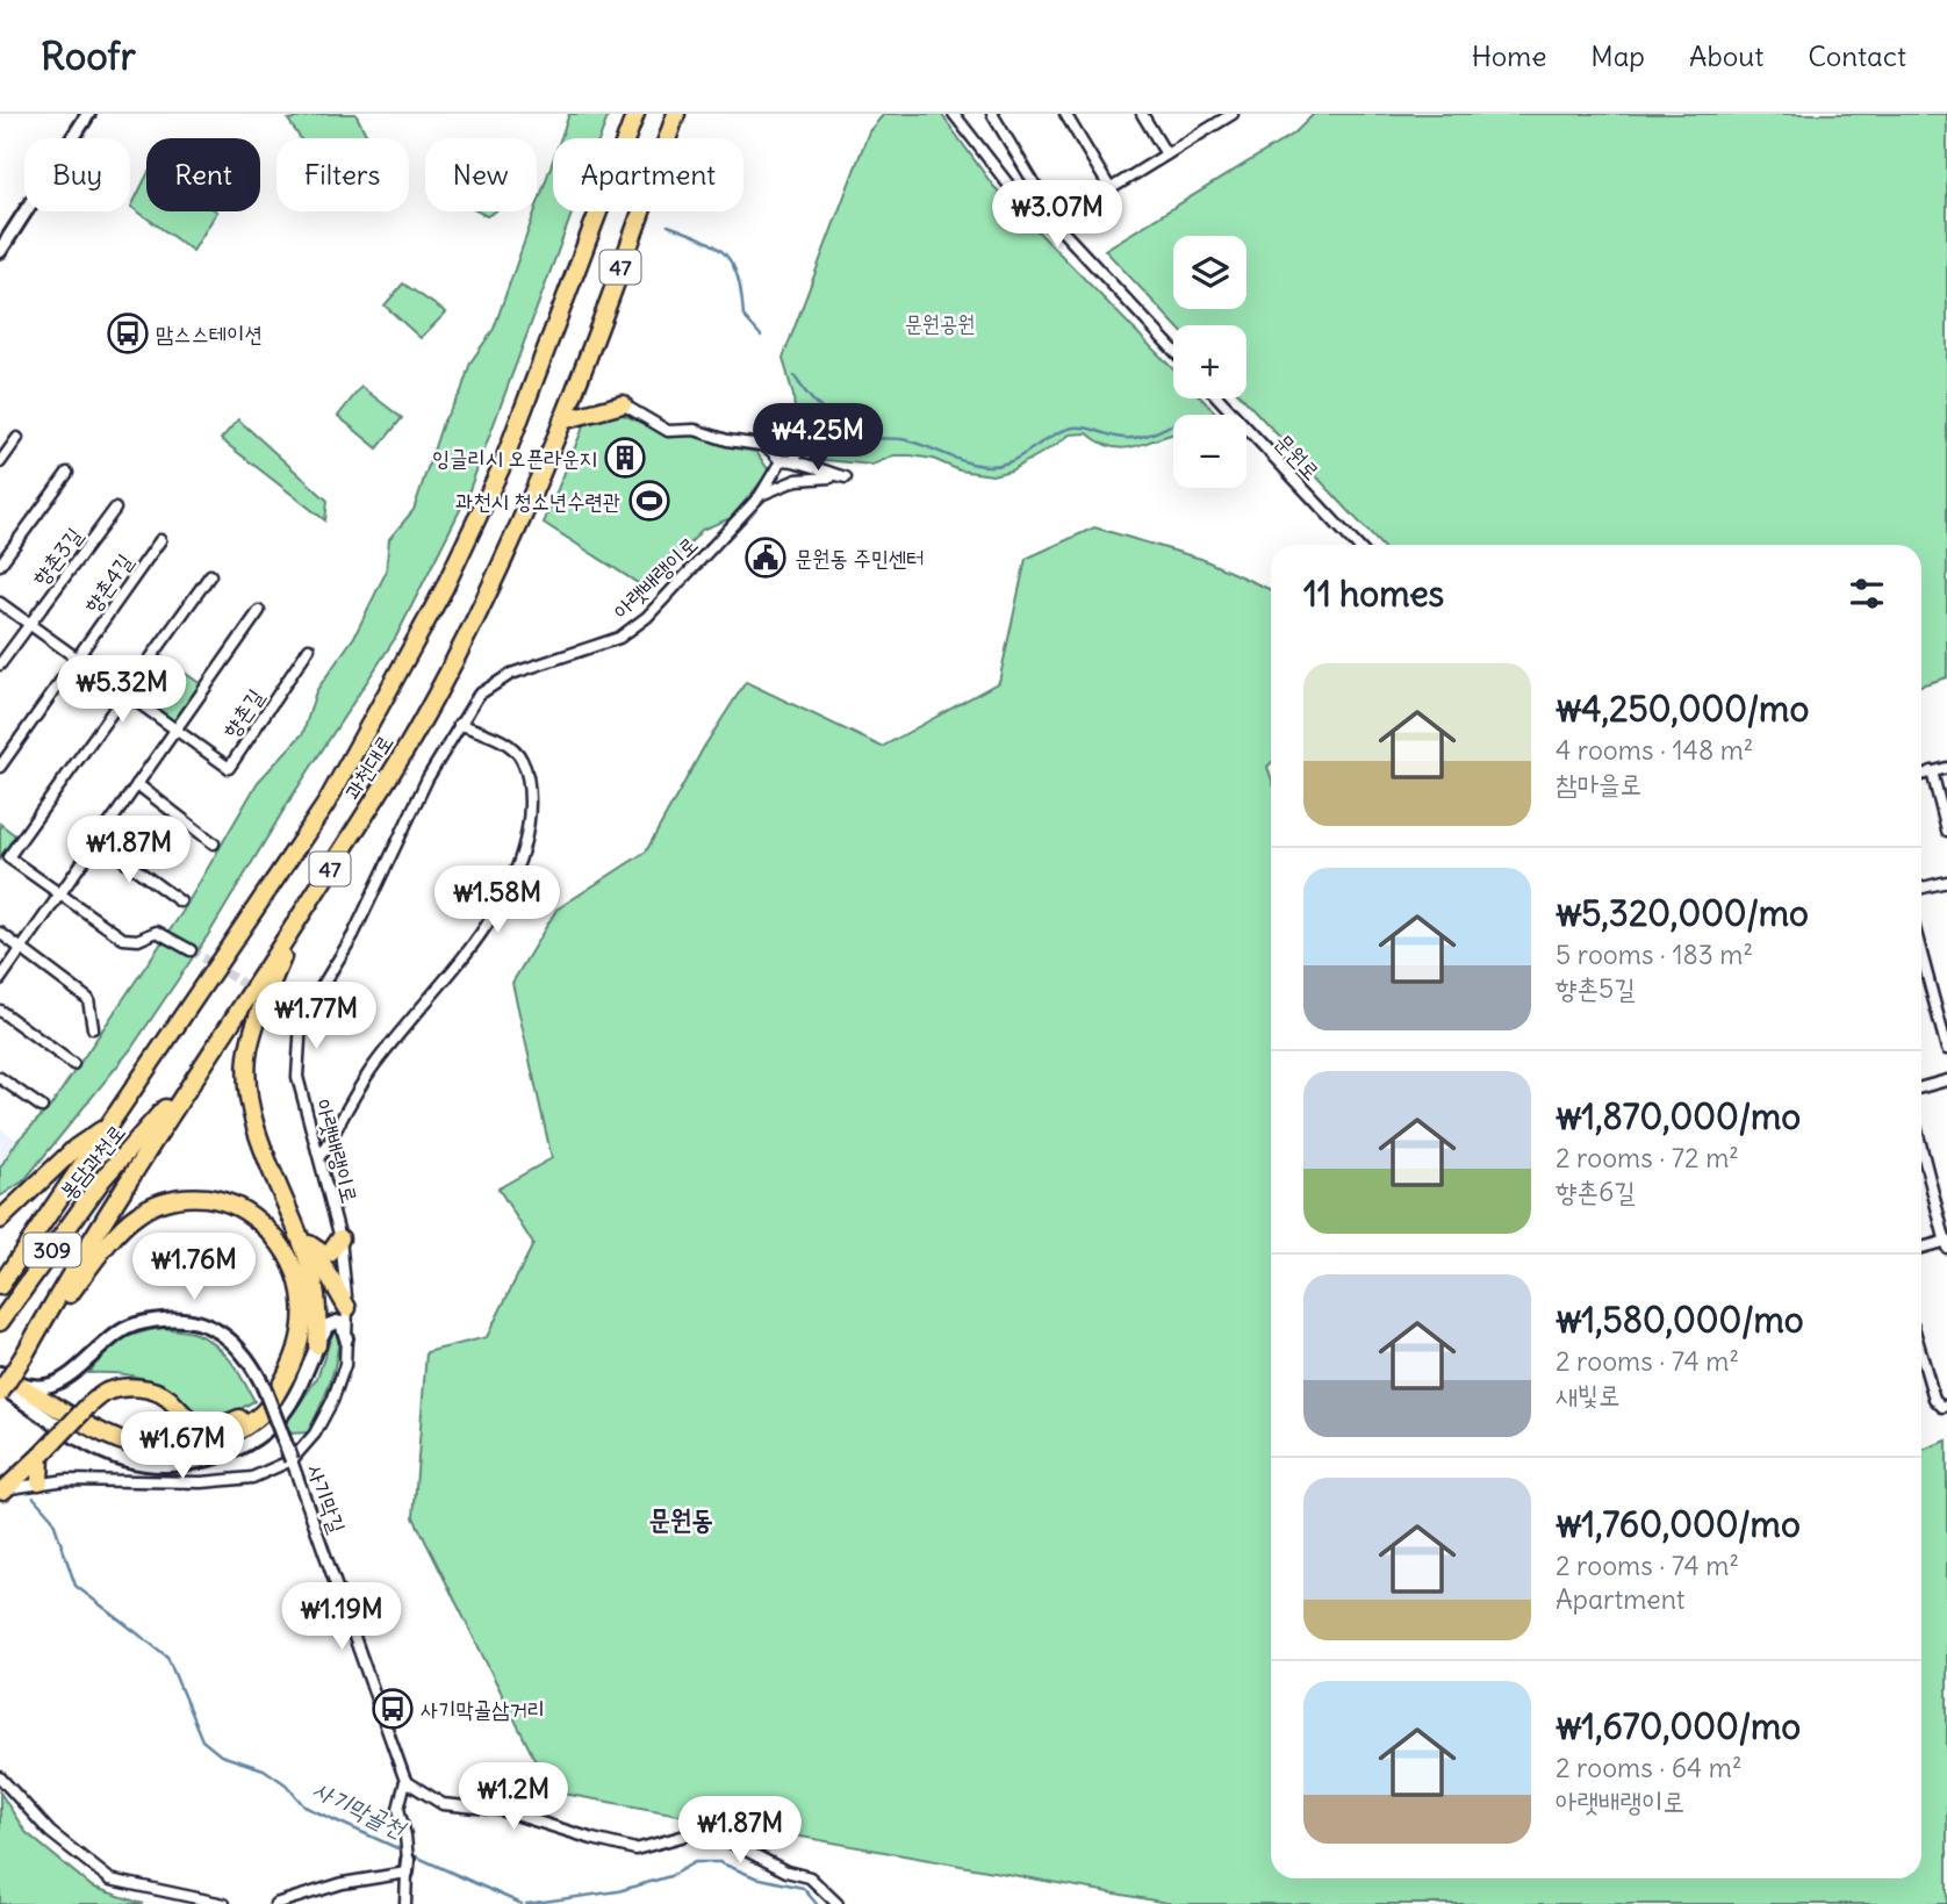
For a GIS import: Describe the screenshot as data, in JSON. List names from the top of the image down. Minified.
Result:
{"streets":{"highway":["47","과천대로","봉담과천로","309"],"street":["문원로","향촌3길","아랫배랭이로","향촌4길","향촌길","사기막길"]},"crossings":[["향촌3길","향촌길"],["아랫배랭이로","사기막길"],["향촌4길","향촌길"],["과천대로","봉담과천로"]],"districts":["문원동"],"water":["사기막골천"],"parks":["문원공원"],"places":{"bus stop":["맘스스테이션","사기막골삼거리"],"building":["잉글리시 오픈라운지"],"sports":["과천시 청소년수련관"],"public building":["문원동 주민센터"]},"page":{"header":"Roofr","nav":["Home","Map","About","Contact"],"chip":["Buy","Rent","Filters","New","Apartment"],"price":["₩3.07M","₩4.25M","₩5.32M","₩1.87M","₩1.58M","₩1.77M","₩1.76M","₩1.67M","₩1.19M","₩1.2M","₩1.87M"],"map_buttons":["+","−"],"heading":"11 homes","list":[{"name":"₩4,250,000/mo","note":"4 rooms · 148 m² · 참마을로"},{"name":"₩5,320,000/mo","note":"5 rooms · 183 m² · 향촌5길"},{"name":"₩1,870,000/mo","note":"2 rooms · 72 m² · 향촌6길"},{"name":"₩1,580,000/mo","note":"2 rooms · 74 m² · 새빛로"},{"name":"₩1,760,000/mo","note":"2 rooms · 74 m² · Apartment"},{"name":"₩1,670,000/mo","note":"2 rooms · 64 m² · 아랫배랭이로"}]}}
